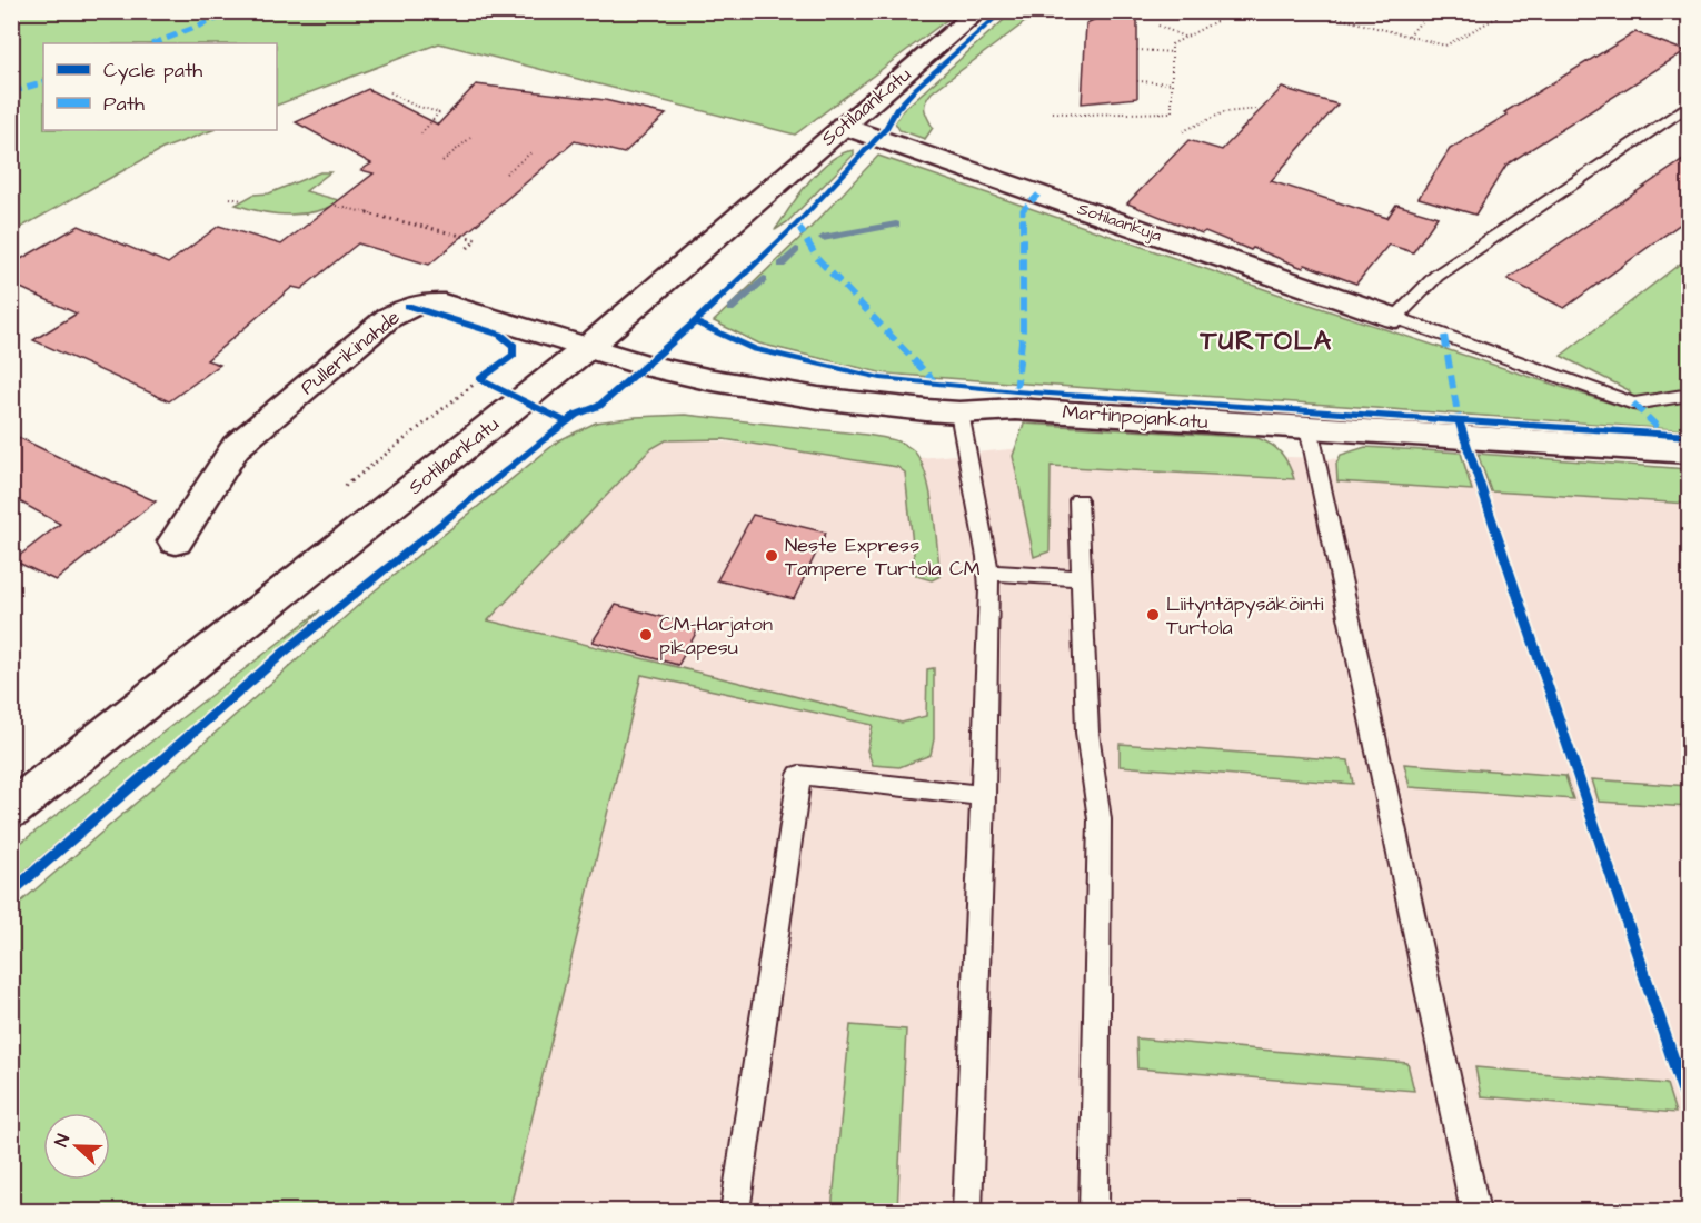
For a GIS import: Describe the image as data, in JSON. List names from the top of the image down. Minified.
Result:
{"streets":{"street":["Sotilaankatu","Sotilaankuja","Pullerikinahde","Martinpojankatu"]},"crossings":[["Sotilaankatu","Sotilaankuja"],["Sotilaankatu","Pullerikinahde"],["Sotilaankatu","Martinpojankatu"],["Pullerikinahde","Martinpojankatu"]],"districts":["TURTOLA"],"places":["Neste Express Tampere Turtola CM","Liityntäpysäköinti Turtola","CM-Harjaton pikapesu"],"legend":["Cycle path","Path"],"north":"left"}
